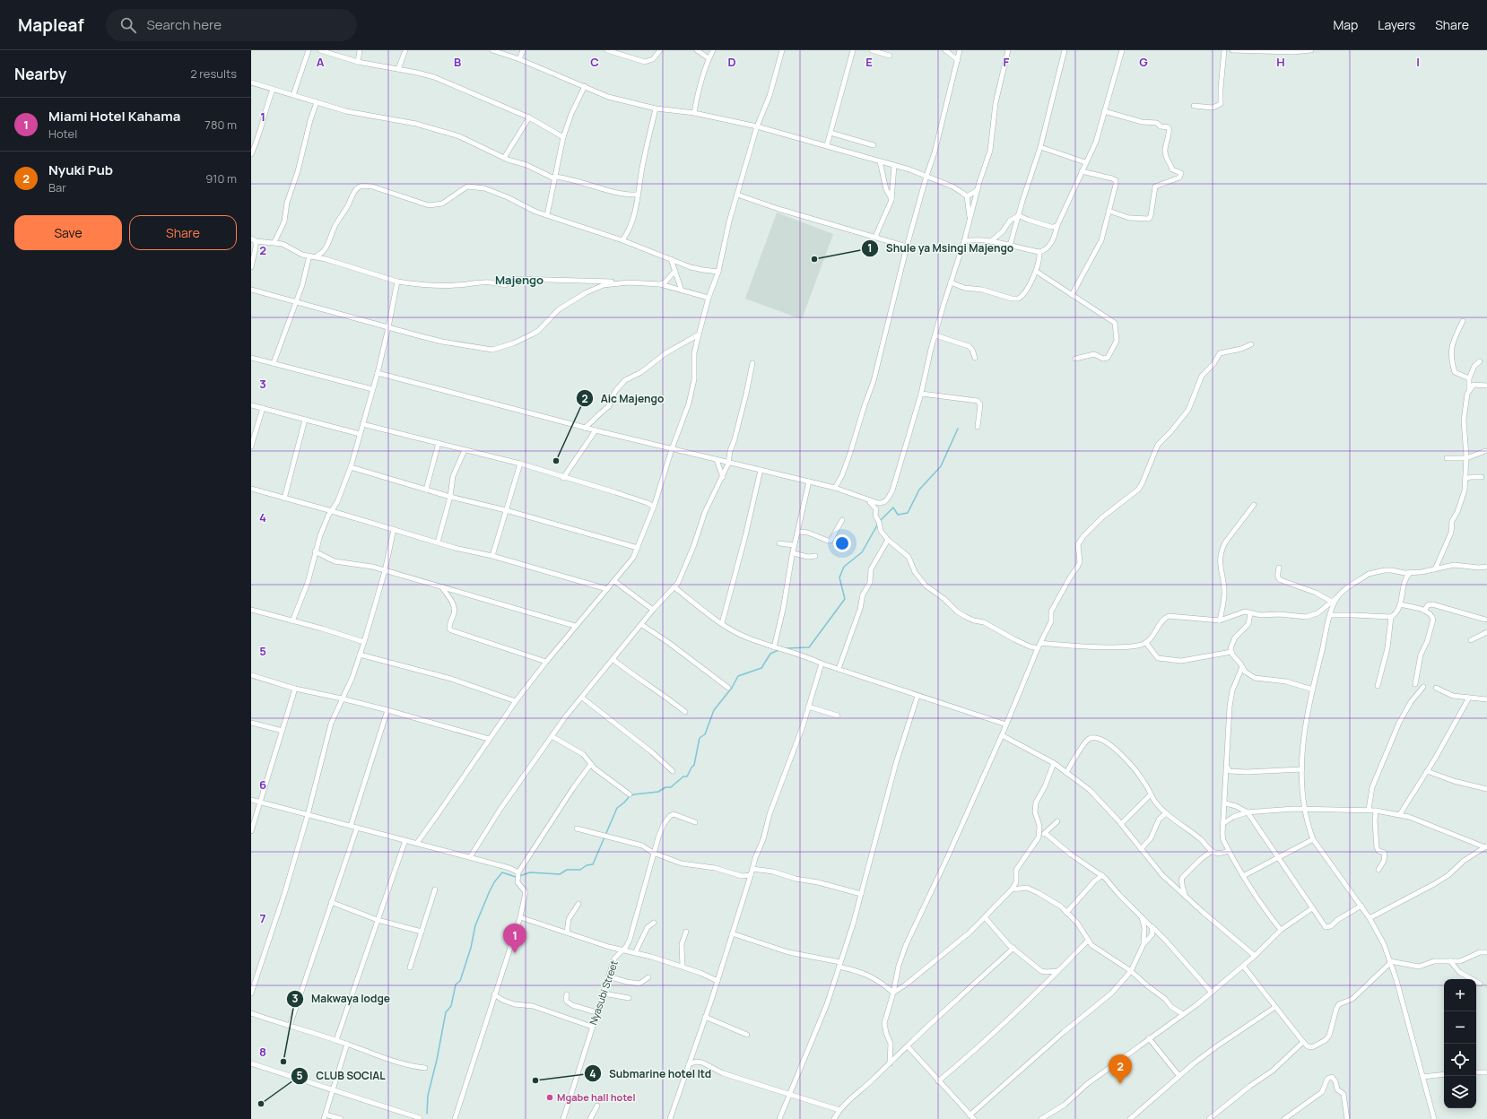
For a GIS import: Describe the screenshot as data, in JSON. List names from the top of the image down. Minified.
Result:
{"streets":{"street":["Nyasubi Street"]},"districts":["Majengo"],"places":["Shule ya Msingi Majengo","Aic Majengo","Makwaya lodge","Submarine hotel ltd","Mgabe hall hotel","CLUB SOCIAL"],"page":{"header":"Mapleaf","search":"Search here","nav":["Map","Layers","Share"],"heading":["Nearby","2 results"],"list":[{"mark":"1","name":"Miami Hotel Kahama","note":"Hotel","value":"780 m"},{"mark":"2","name":"Nyuki Pub","note":"Bar","value":"910 m"}],"buttons":["Save","Share"],"pins":["1","2"],"map_buttons":["+","−"]},"grid":{"columns":["A","B","C","D","E","F","G","H","I"],"rows":["1","2","3","4","5","6","7","8"]}}
